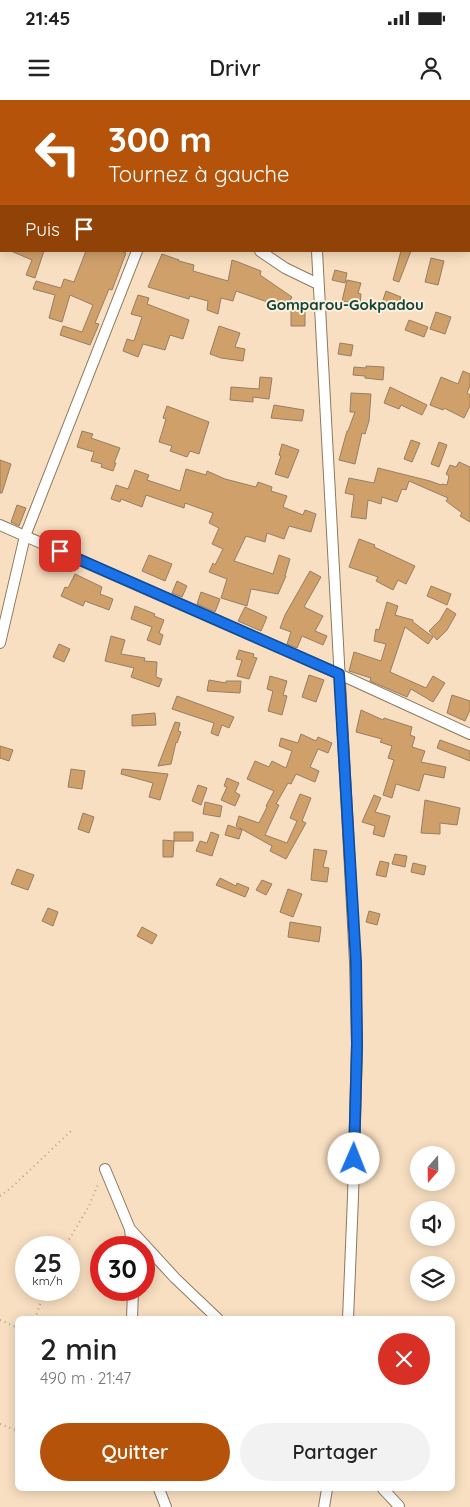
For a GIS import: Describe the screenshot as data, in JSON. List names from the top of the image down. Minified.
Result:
{"districts":["Gomparou-Gokpadou"],"north":"bottom","page":{"status":"21:45","header":"Drivr","turn":["300 m","Tournez à gauche"],"then":"Puis","speed":"25 km/h","limit":"30","heading":["2 min","490 m · 21:47"],"buttons":["Quitter","Partager"]}}
